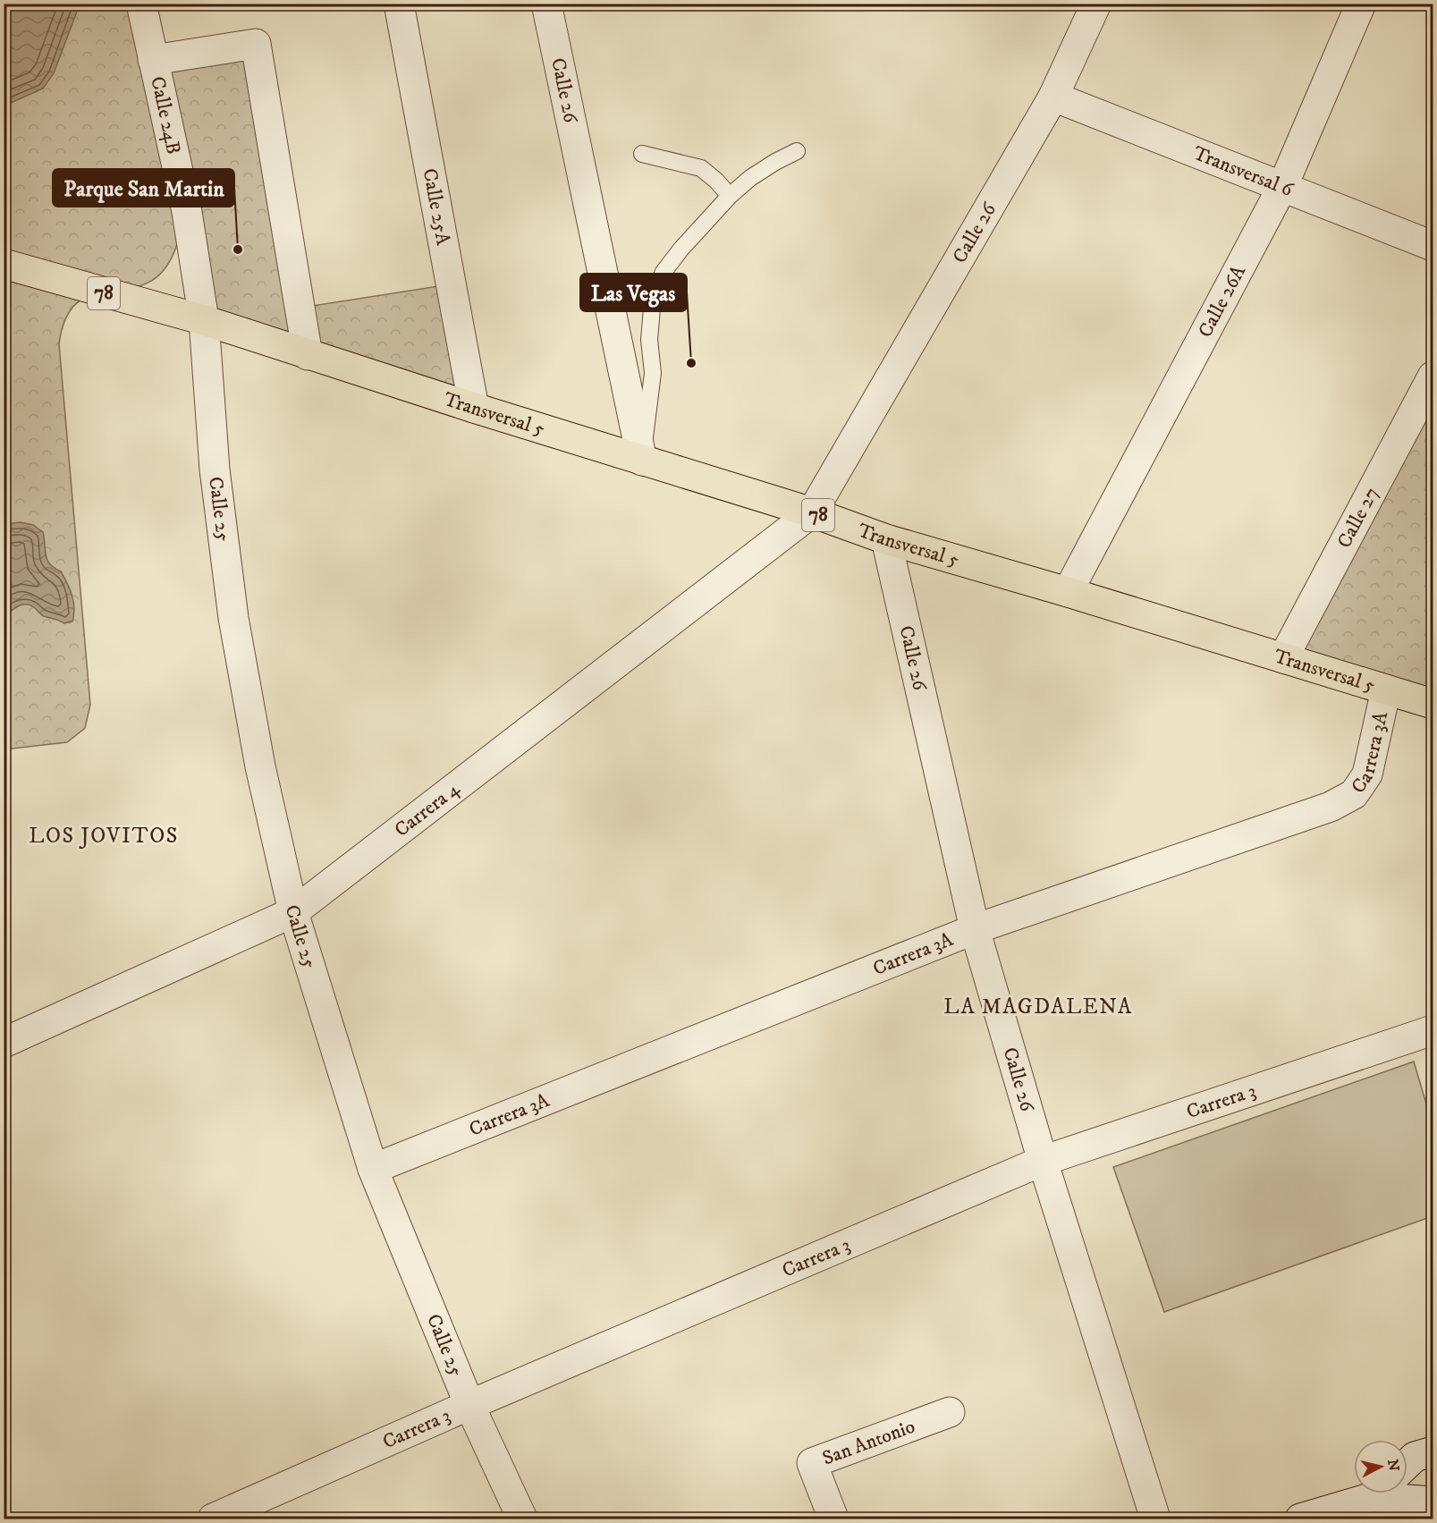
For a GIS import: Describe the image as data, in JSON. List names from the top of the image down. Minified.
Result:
{"streets":{"highway":["78","Transversal 5"],"street":["Calle 26","Calle 24B","Transversal 6","Calle 25A","Calle 26A","Calle 25","Calle 27","Carrera 3A","Carrera 4","Carrera 3","San Antonio"]},"crossings":[["Calle 26","Transversal 6"],["Calle 26","Transversal 5"],["Calle 26","Carrera 3A"],["Calle 26","Carrera 4"],["Calle 26","Carrera 3"],["Calle 24B","78"],["Calle 24B","Transversal 5"],["Calle 24B","Calle 25"],["Transversal 6","Calle 26A"],["Calle 25A","Transversal 5"],["78","Transversal 5"],["78","Calle 25"],["Calle 26A","Transversal 5"],["Transversal 5","Calle 25"],["Transversal 5","Calle 27"],["Transversal 5","Carrera 3A"],["Transversal 5","Carrera 4"],["Calle 25","Carrera 3A"],["Calle 25","Carrera 4"],["Calle 25","Carrera 3"]],"districts":["LOS JOVITOS","LA MAGDALENA"],"places":["Parque San Martin","Las Vegas"],"north":"right"}
